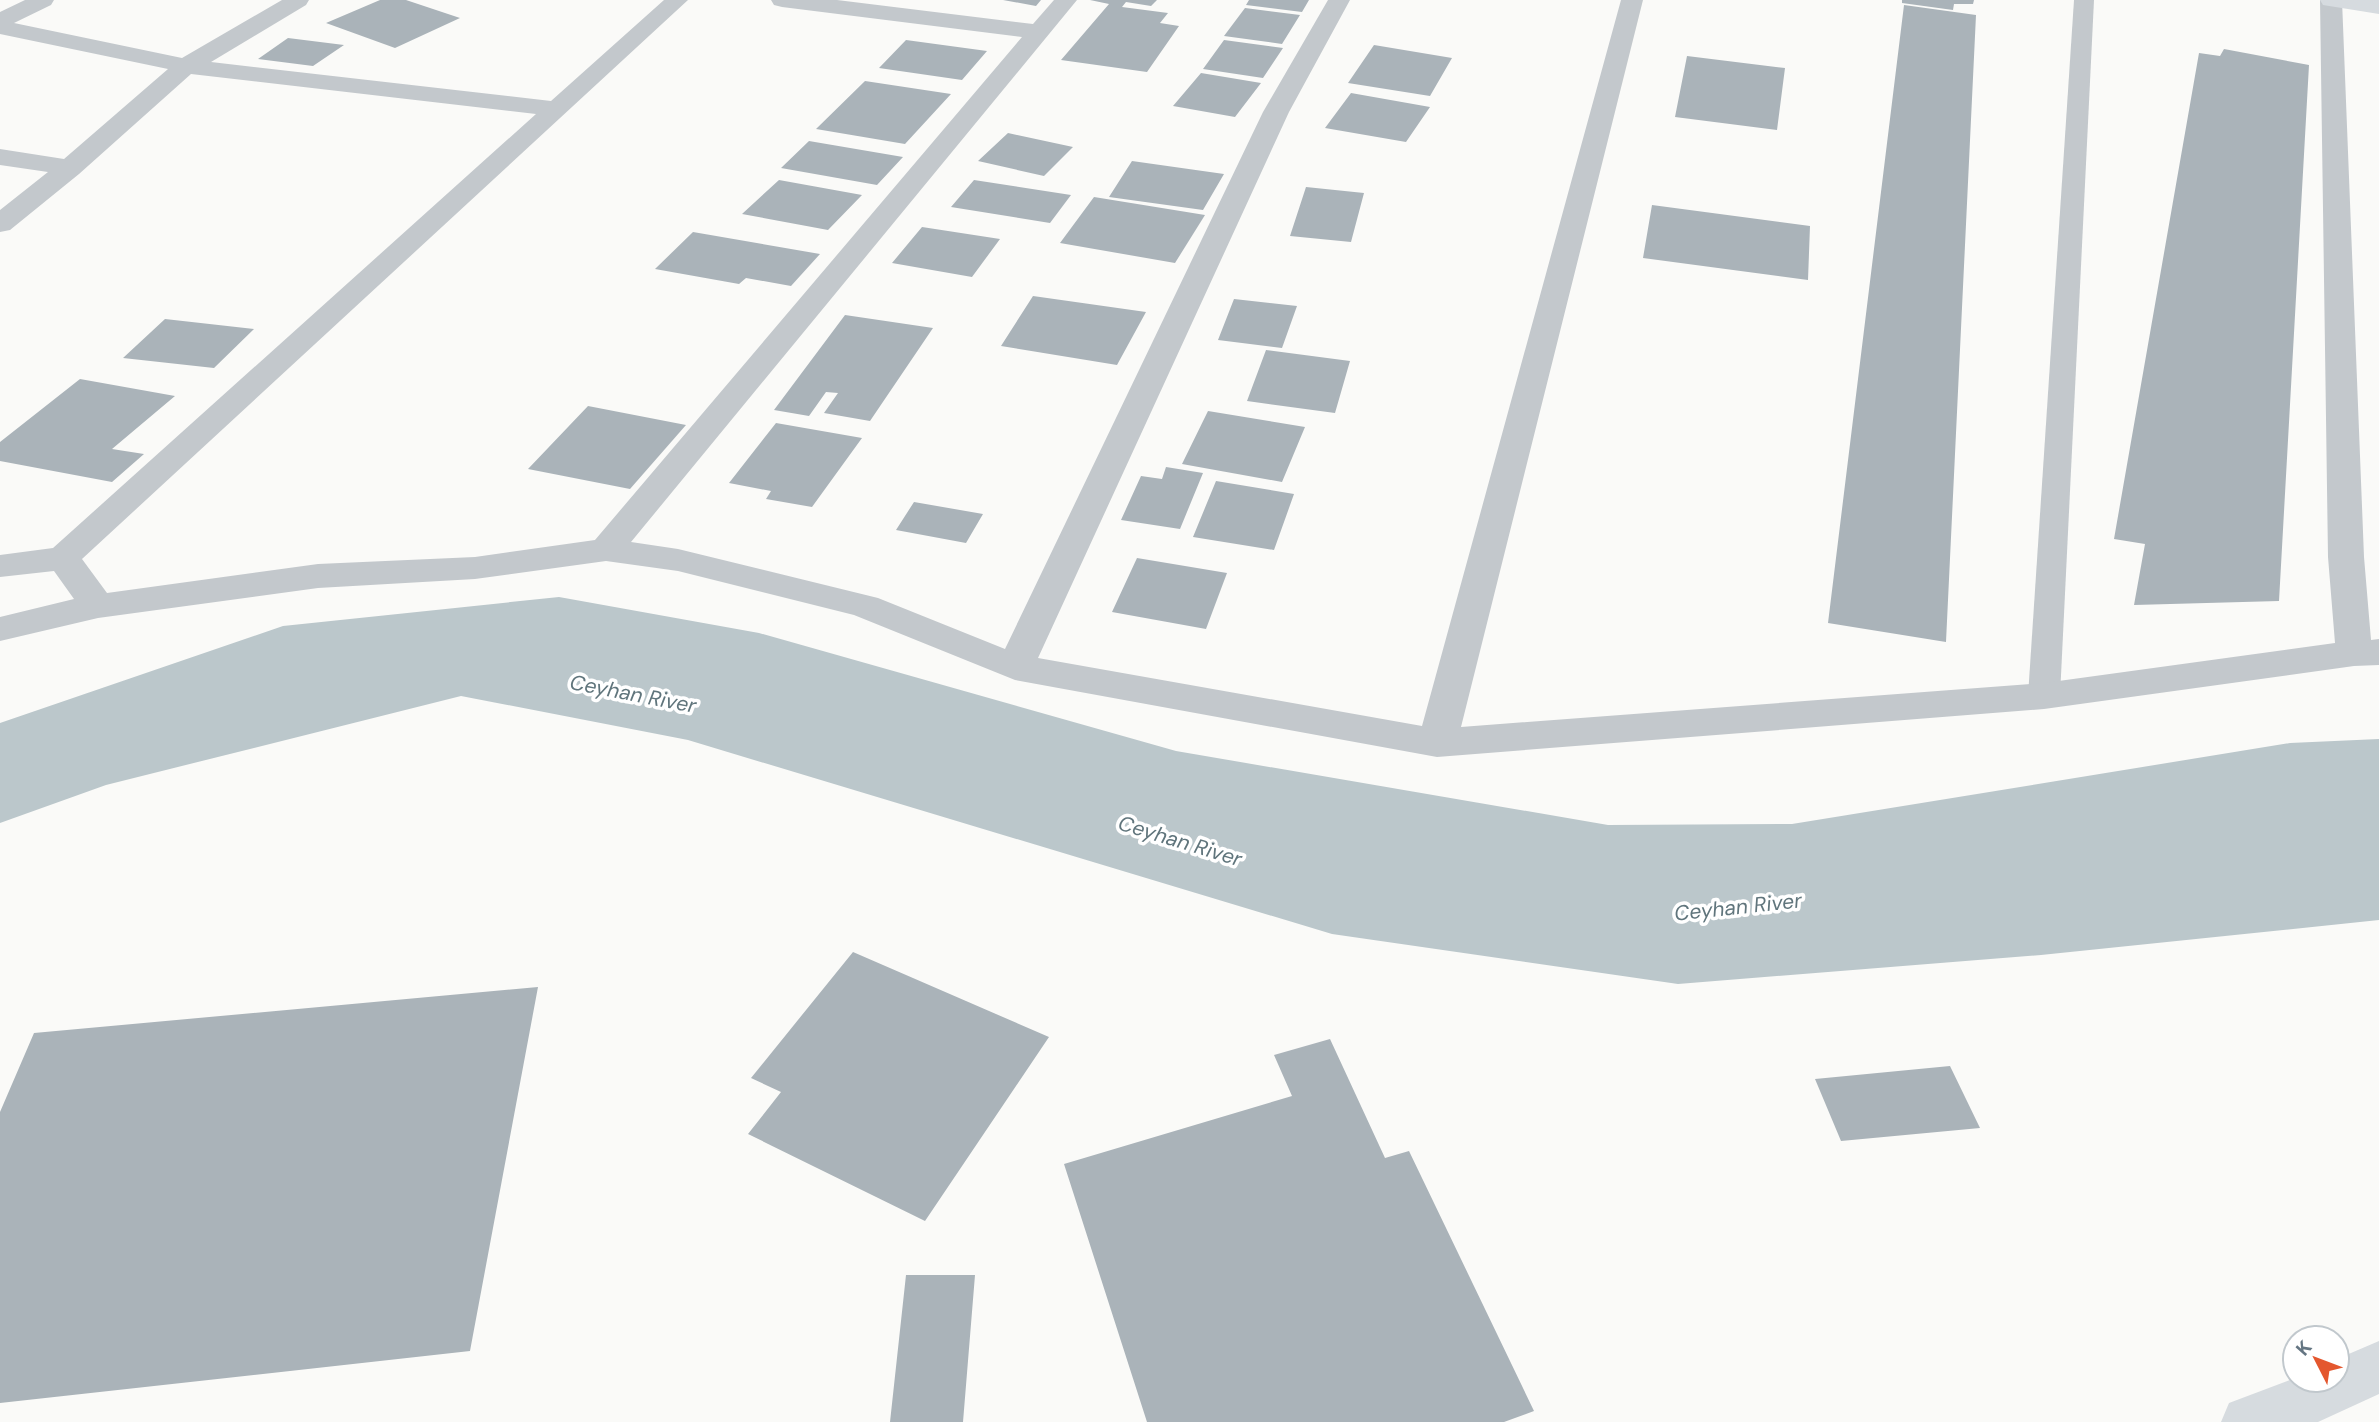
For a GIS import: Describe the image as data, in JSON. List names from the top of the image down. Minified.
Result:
{"water":["Ceyhan River"],"north":"top left"}
